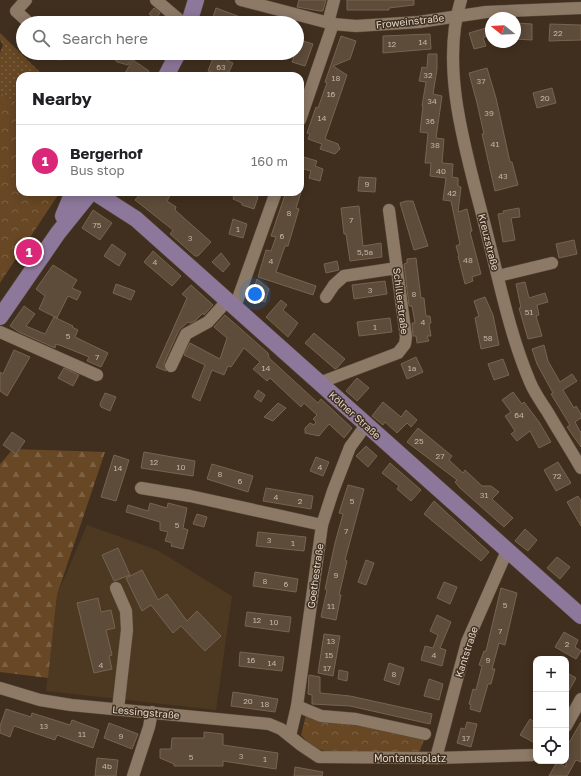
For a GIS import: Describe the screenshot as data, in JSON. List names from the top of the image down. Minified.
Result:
{"streets":{"main road":["Kölner Straße"],"street":["Froweinstraße","Kreuzstraße","Schillerstraße","Goethestraße","Kantstraße","Lessingstraße","Montanusplatz"]},"crossings":[["Froweinstraße","Kreuzstraße"],["Schillerstraße","Kölner Straße"],["Kölner Straße","Goethestraße"],["Kölner Straße","Kantstraße"],["Goethestraße","Lessingstraße"],["Goethestraße","Montanusplatz"],["Kantstraße","Montanusplatz"],["Lessingstraße","Montanusplatz"]],"house_numbers":["22","14","12","63","32","18","37","16","20","34","39","14","36","41","38","40","43","9","42","8","7","75","1","6","3","5,5a","48","4","4","3","8","51","4","1","5","58","7","14","1a","64","25","27","12","10","4","14","8","72","6","31","4","2","5","5","7","3","1","9","8","6","5","11","12","10","7","13","2","15","4","16","9","14","4","17","8","20","18","13","11","9","17","3","5","1","4b"],"north":"left","page":{"search":"Search here","heading":"Nearby","list":[{"mark":"1","name":"Bergerhof","note":"Bus stop","value":"160 m"}],"pins":"1","map_buttons":["+","−"]}}
